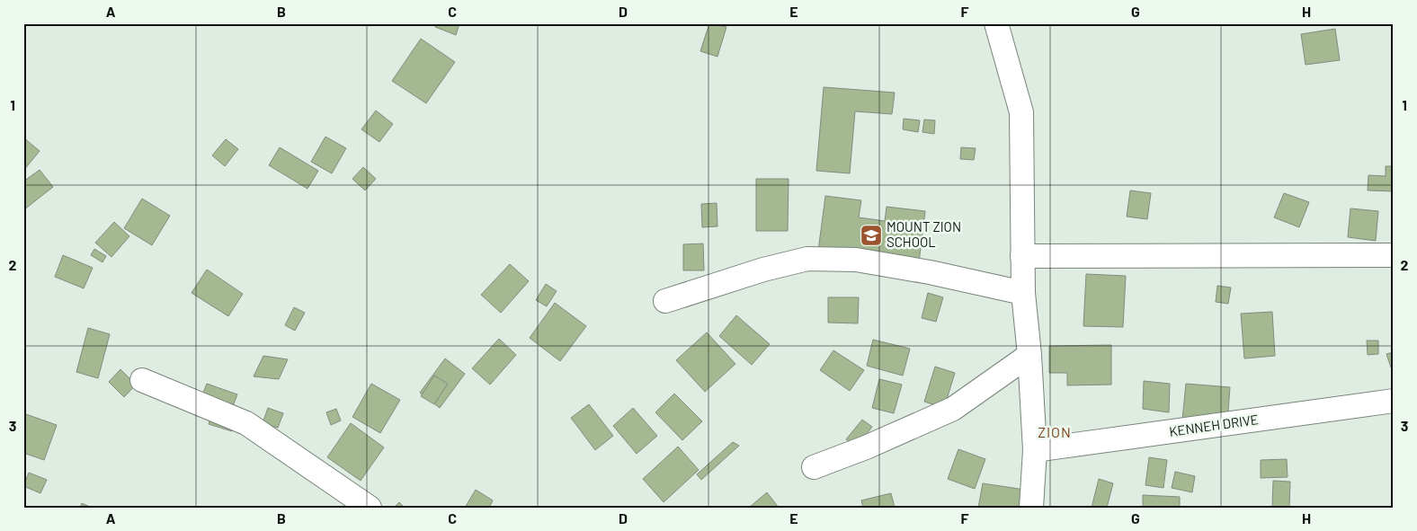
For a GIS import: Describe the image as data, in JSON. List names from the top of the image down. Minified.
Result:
{"streets":{"street":["KENNEH DRIVE"]},"districts":["ZION"],"places":{"school or university":["MOUNT ZION SCHOOL"]},"grid":{"columns":["A","B","C","D","E","F","G","H"],"rows":["1","2","3"]}}
